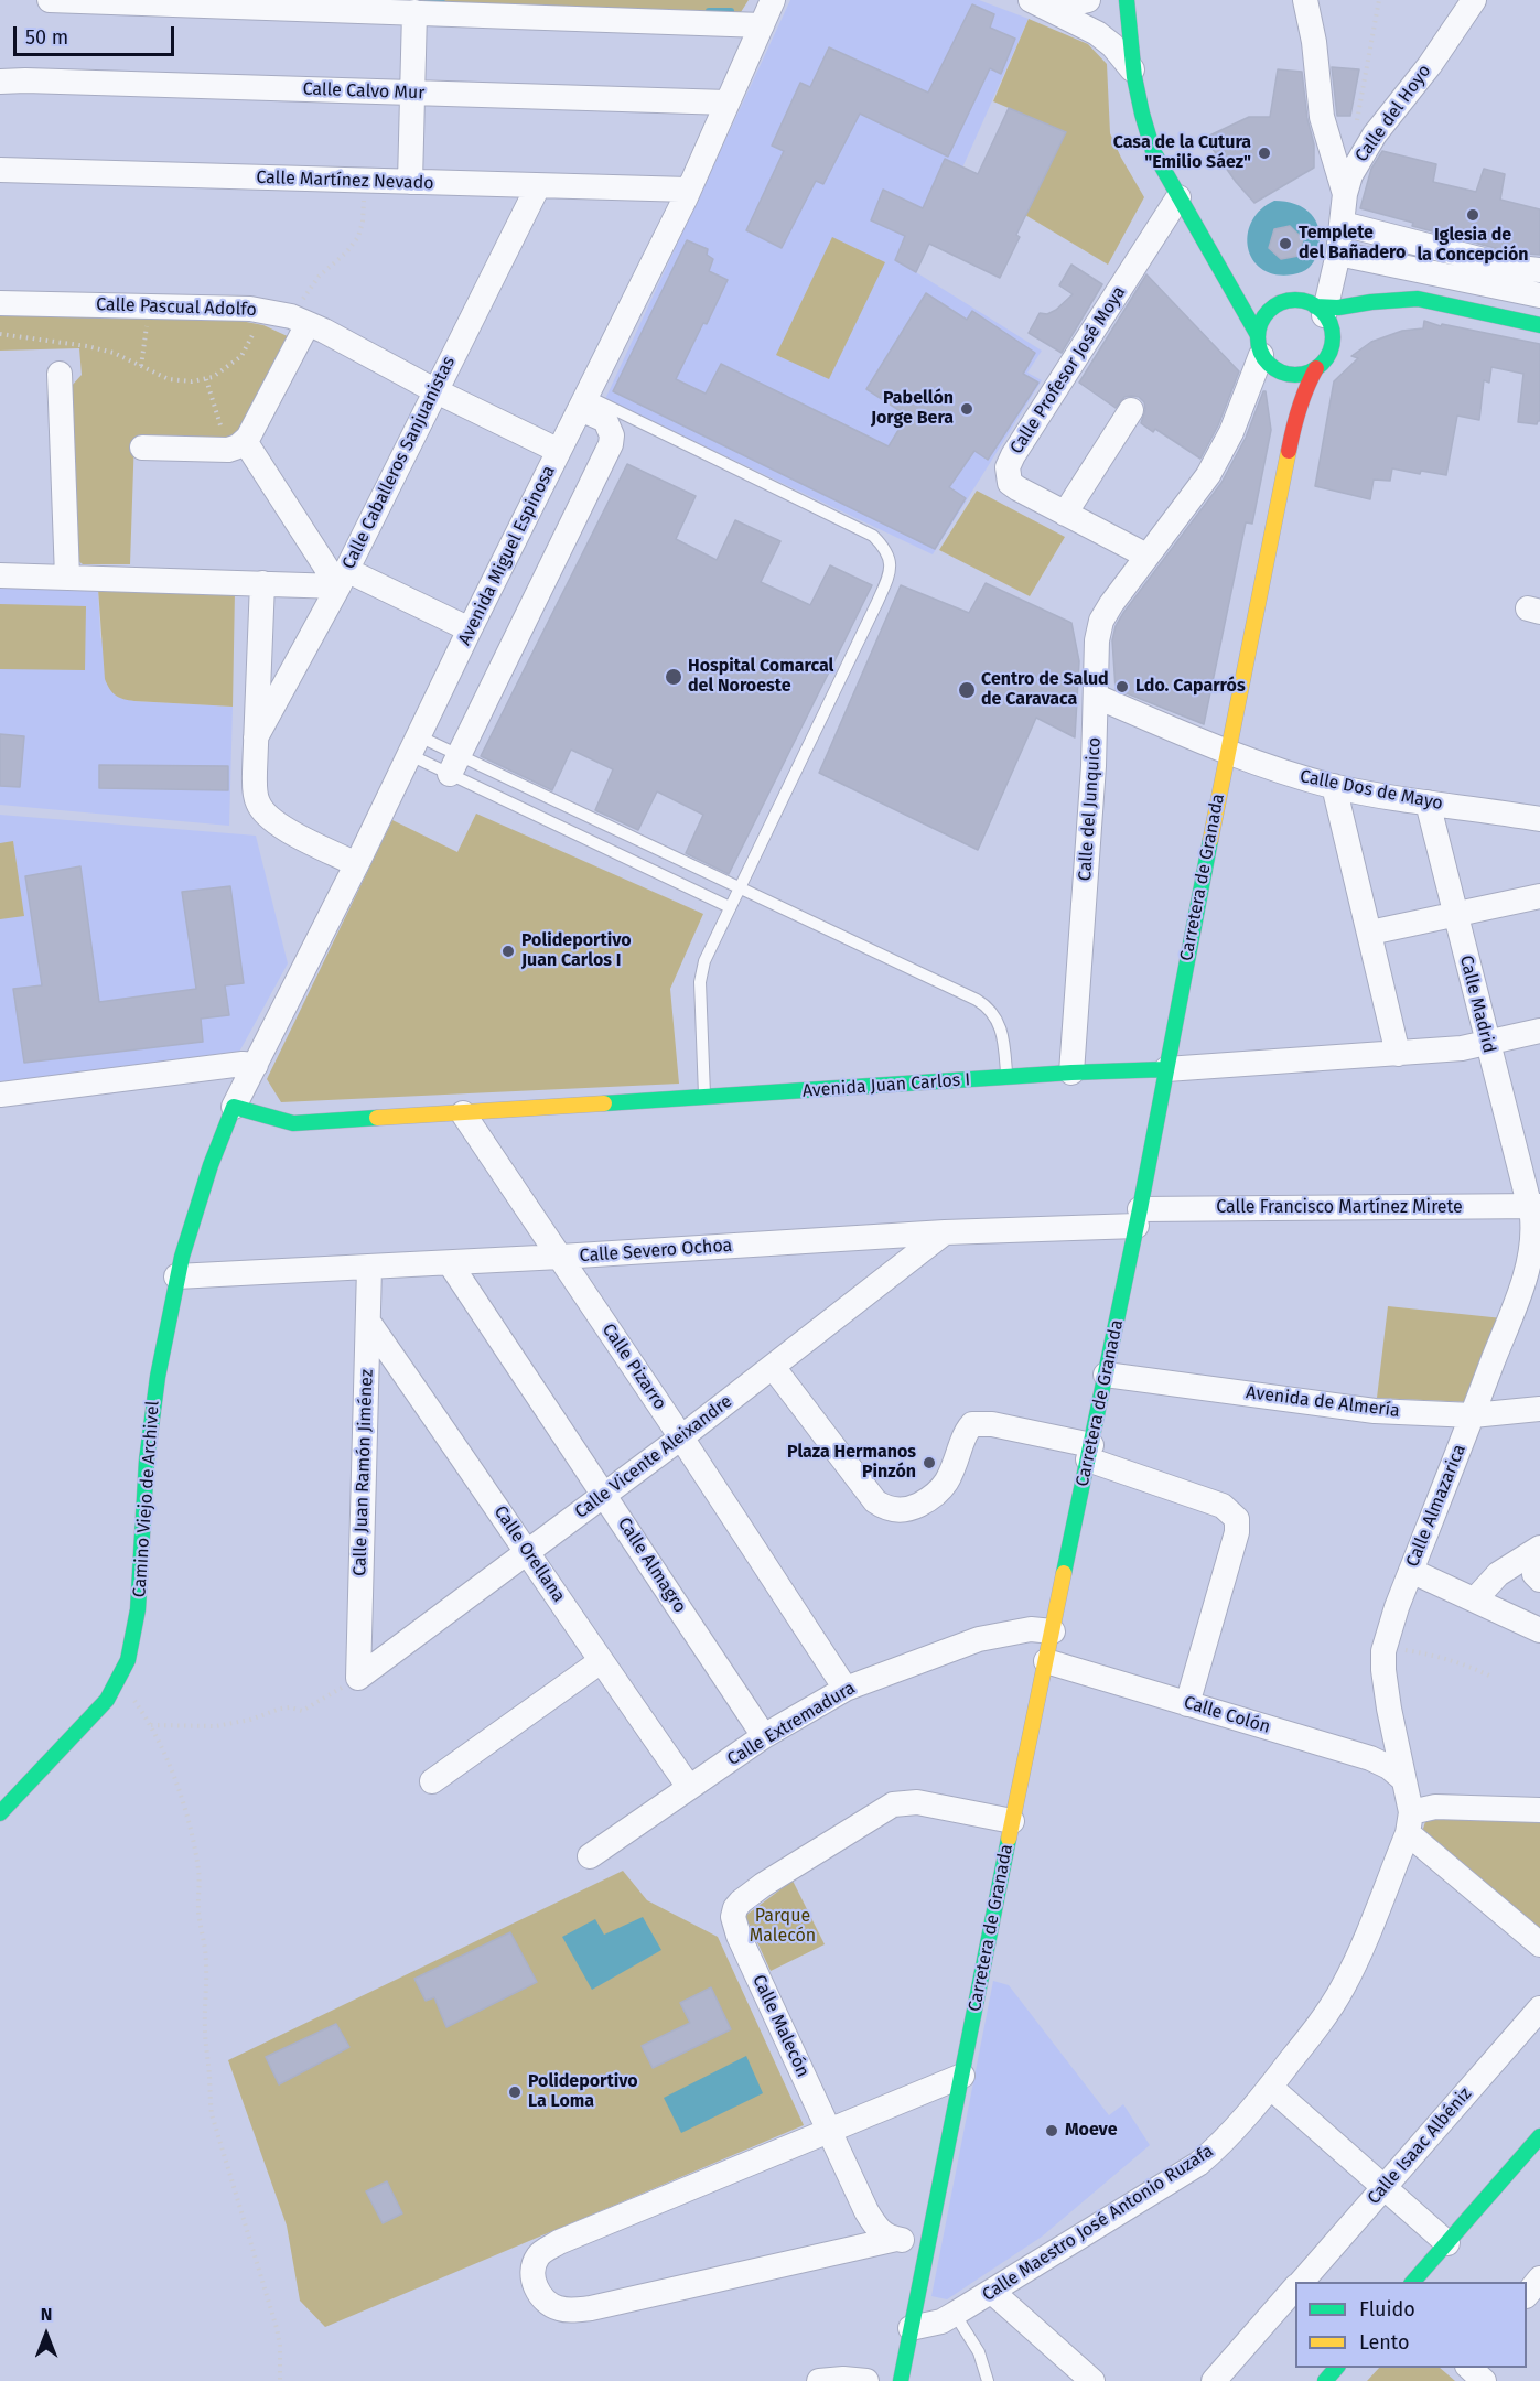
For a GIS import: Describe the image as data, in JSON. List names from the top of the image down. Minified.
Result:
{"streets":{"main road":["Carretera de Granada","Avenida Juan Carlos I","Camino Viejo de Archivel"],"street":["Calle Calvo Mur","Calle del Hoyo","Calle Martínez Nevado","Calle Pascual Adolfo","Calle Profesor José Moya","Calle Caballeros Sanjuanistas","Avenida Miguel Espinosa","Calle Dos de Mayo","Calle del Junquico","Calle Madrid","Calle Francisco Martínez Mirete","Calle Severo Ochoa","Calle Pizarro","Avenida de Almería","Calle Vicente Aleixandre","Calle Juan Ramón Jiménez","Calle Almazarica","Calle Orellana","Calle Almagro","Calle Colón","Calle Extremadura","Calle Malecón","Calle Isaac Albéniz","Calle Maestro José Antonio Ruzafa"]},"crossings":[["Calle Calvo Mur","Avenida Miguel Espinosa"],["Calle del Hoyo","Calle del Junquico"],["Calle del Hoyo","Carretera de Granada"],["Calle Martínez Nevado","Calle Caballeros Sanjuanistas"],["Calle Martínez Nevado","Avenida Miguel Espinosa"],["Calle Pascual Adolfo","Calle Caballeros Sanjuanistas"],["Calle Pascual Adolfo","Avenida Miguel Espinosa"],["Calle Profesor José Moya","Calle del Junquico"],["Avenida Miguel Espinosa","Avenida Juan Carlos I"],["Avenida Miguel Espinosa","Camino Viejo de Archivel"],["Calle Dos de Mayo","Calle del Junquico"],["Calle Dos de Mayo","Carretera de Granada"],["Calle Dos de Mayo","Calle Madrid"],["Calle del Junquico","Carretera de Granada"],["Calle del Junquico","Avenida Juan Carlos I"],["Carretera de Granada","Avenida Juan Carlos I"],["Carretera de Granada","Calle Francisco Martínez Mirete"],["Carretera de Granada","Calle Severo Ochoa"],["Carretera de Granada","Avenida de Almería"],["Carretera de Granada","Calle Colón"],["Carretera de Granada","Calle Extremadura"],["Carretera de Granada","Calle Malecón"],["Carretera de Granada","Calle Maestro José Antonio Ruzafa"],["Calle Madrid","Avenida Juan Carlos I"],["Calle Madrid","Calle Francisco Martínez Mirete"],["Calle Madrid","Calle Almazarica"],["Avenida Juan Carlos I","Calle Pizarro"],["Avenida Juan Carlos I","Camino Viejo de Archivel"],["Calle Francisco Martínez Mirete","Calle Severo Ochoa"],["Calle Francisco Martínez Mirete","Calle Almazarica"],["Calle Severo Ochoa","Calle Pizarro"],["Calle Severo Ochoa","Calle Vicente Aleixandre"],["Calle Severo Ochoa","Calle Juan Ramón Jiménez"],["Calle Severo Ochoa","Camino Viejo de Archivel"],["Calle Severo Ochoa","Calle Almagro"],["Calle Pizarro","Calle Vicente Aleixandre"],["Calle Pizarro","Calle Extremadura"],["Avenida de Almería","Calle Almazarica"],["Calle Vicente Aleixandre","Calle Juan Ramón Jiménez"],["Calle Vicente Aleixandre","Calle Orellana"],["Calle Vicente Aleixandre","Calle Almagro"],["Calle Juan Ramón Jiménez","Calle Orellana"],["Calle Almazarica","Calle Colón"],["Calle Almazarica","Calle Maestro José Antonio Ruzafa"],["Calle Orellana","Calle Extremadura"],["Calle Almagro","Calle Extremadura"]],"parks":["Parque Malecón"],"places":["Casa de la Cutura \"Emilio Sáez\"","Iglesia de la Concepción","Templete del Bañadero","Pabellón Jorge Bera","Hospital Comarcal del Noroeste","Ldo. Caparrós","Centro de Salud de Caravaca","Polideportivo Juan Carlos I","Plaza Hermanos Pinzón","Polideportivo La Loma","Moeve"],"legend":["Fluido","Lento"],"scale_bar":"50 m","north":"top"}
